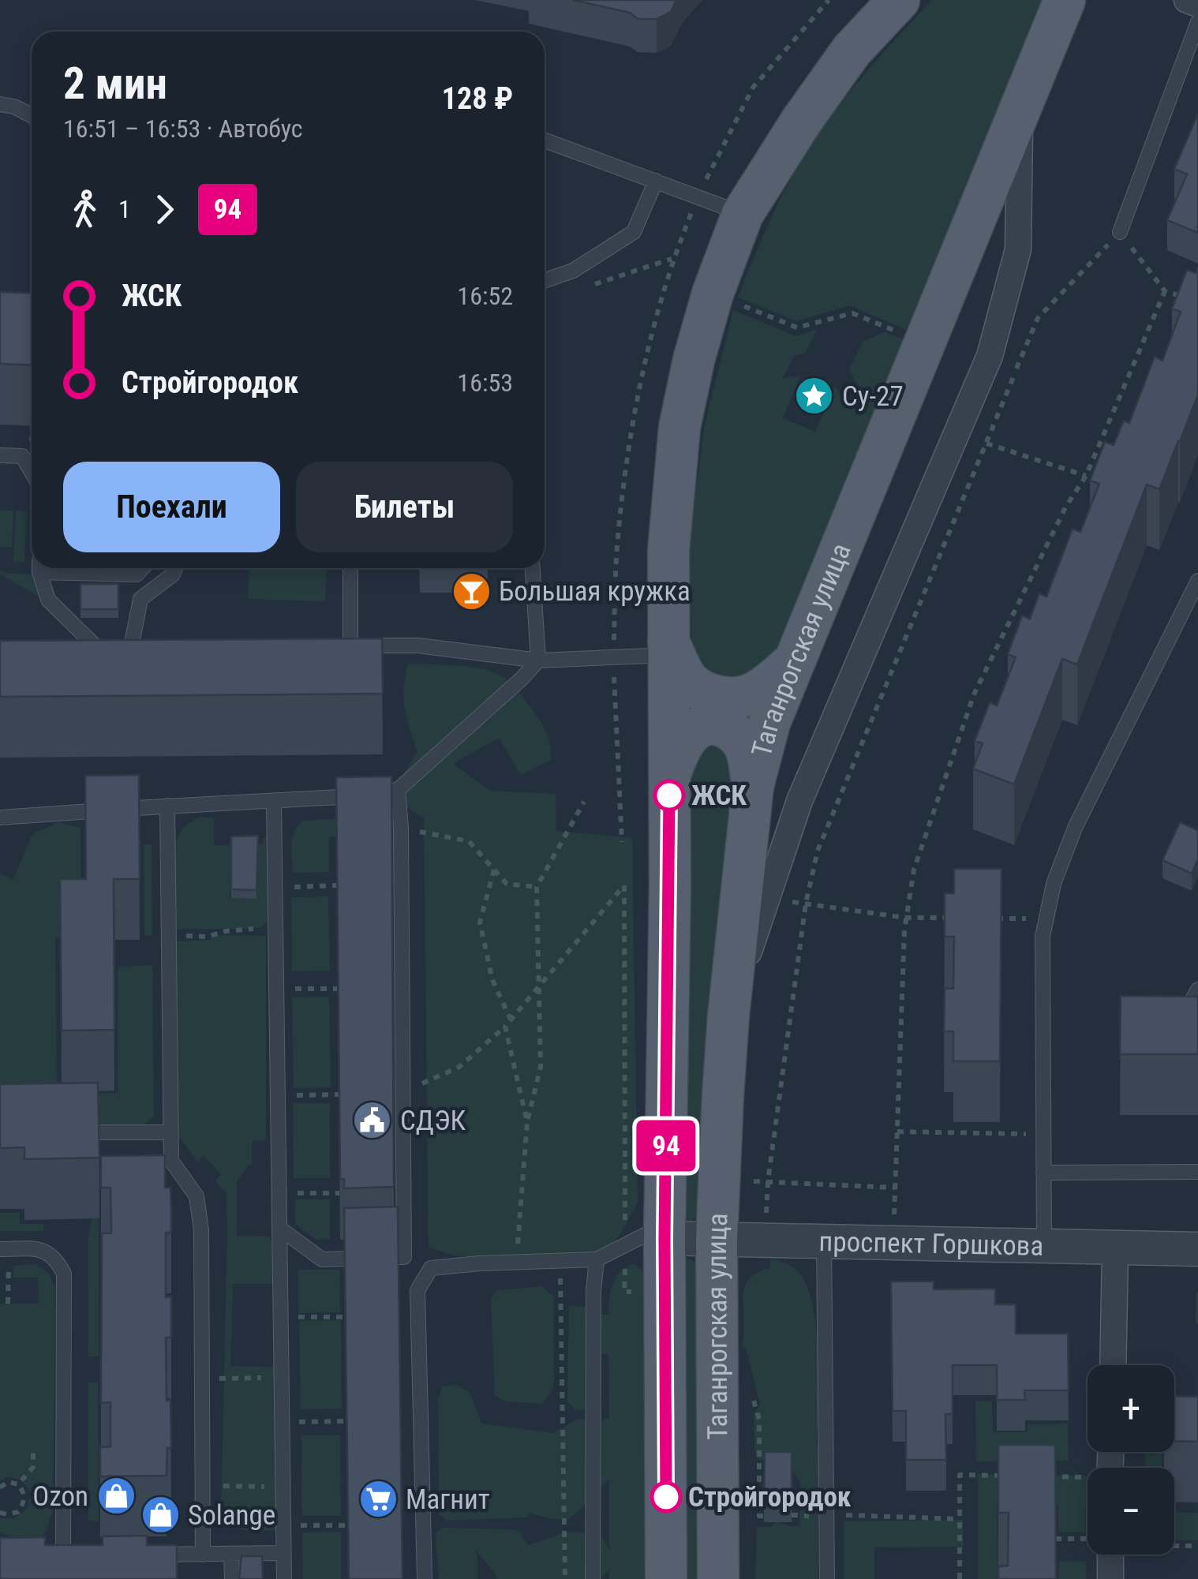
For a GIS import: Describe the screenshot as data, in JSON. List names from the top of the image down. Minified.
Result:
{"streets":{"main road":["Таганрогская улица"],"street":["проспект Горшкова"]},"crossings":[["Таганрогская улица","проспект Горшкова"]],"places":{"place":["Су-27"],"bar":["Большая кружка"],"other":["ЖСК","Стройгородок"],"public building":["СДЭК"],"shop":["Ozon","Solange"],"supermarket":["Магнит"]},"lines":["bus line 94"],"page":{"on_map":"94","heading":["2 мин","16:51 – 16:53 · Автобус","128 ₽"],"legs":["1","94"],"list":[{"name":"ЖСК","value":"16:52"},{"name":"Стройгородок","value":"16:53"}],"buttons":["Поехали","Билеты"],"map_buttons":["+","−"]}}
